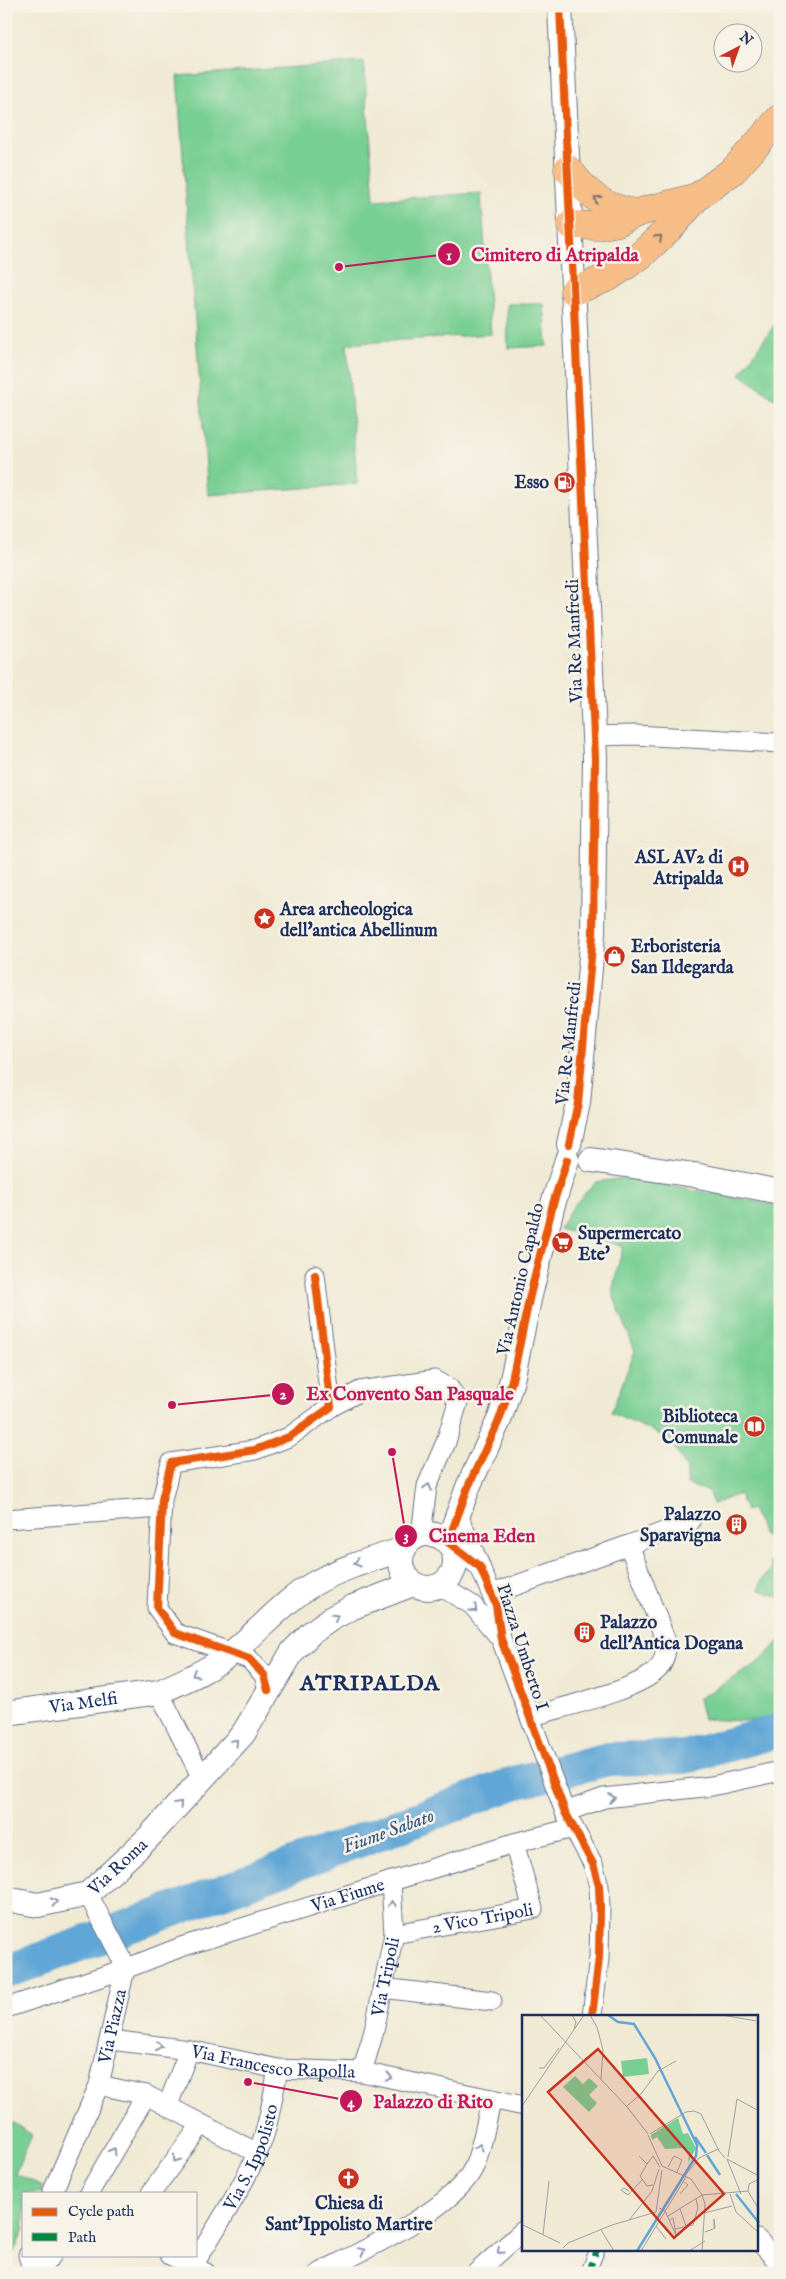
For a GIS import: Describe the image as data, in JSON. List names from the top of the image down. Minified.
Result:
{"streets":{"street":["Via Re Manfredi","Via Antonio Capaldo","Piazza Umberto I","Via Melfi","Via Roma","Via Fiume","2 Vico Tripoli","Via Tripoli","Via Piazza","Via Francesco Rapolla","Via S. Ippolisto"]},"crossings":[["Via Re Manfredi","Via Antonio Capaldo"],["Piazza Umberto I","Via Roma"],["Piazza Umberto I","Via Fiume"],["Via Fiume","2 Vico Tripoli"],["Via Fiume","Via Tripoli"],["Via Fiume","Via Piazza"],["2 Vico Tripoli","Via Tripoli"],["Via Tripoli","Via Francesco Rapolla"],["Via Piazza","Via Francesco Rapolla"],["Via Francesco Rapolla","Via S. Ippolisto"]],"one_way":["Via Roma"],"districts":["ATRIPALDA"],"water":["Fiume Sabato"],"places":{"other":["Cimitero di Atripalda","Ex Convento San Pasquale","Cinema Eden","Palazzo di Rito"],"fuel station":["Esso"],"hospital":["ASL AV2 di Atripalda"],"place":["Area archeologica dell'antica Abellinum"],"shop":["Erboristeria San Ildegarda"],"supermarket":["Supermercato Ete'"],"library":["Biblioteca Comunale"],"building":["Palazzo Sparavigna","Palazzo dell'Antica Dogana"],"church":["Chiesa di Sant'Ippolisto Martire"]},"legend":["Cycle path","Path"],"north":"top right"}
